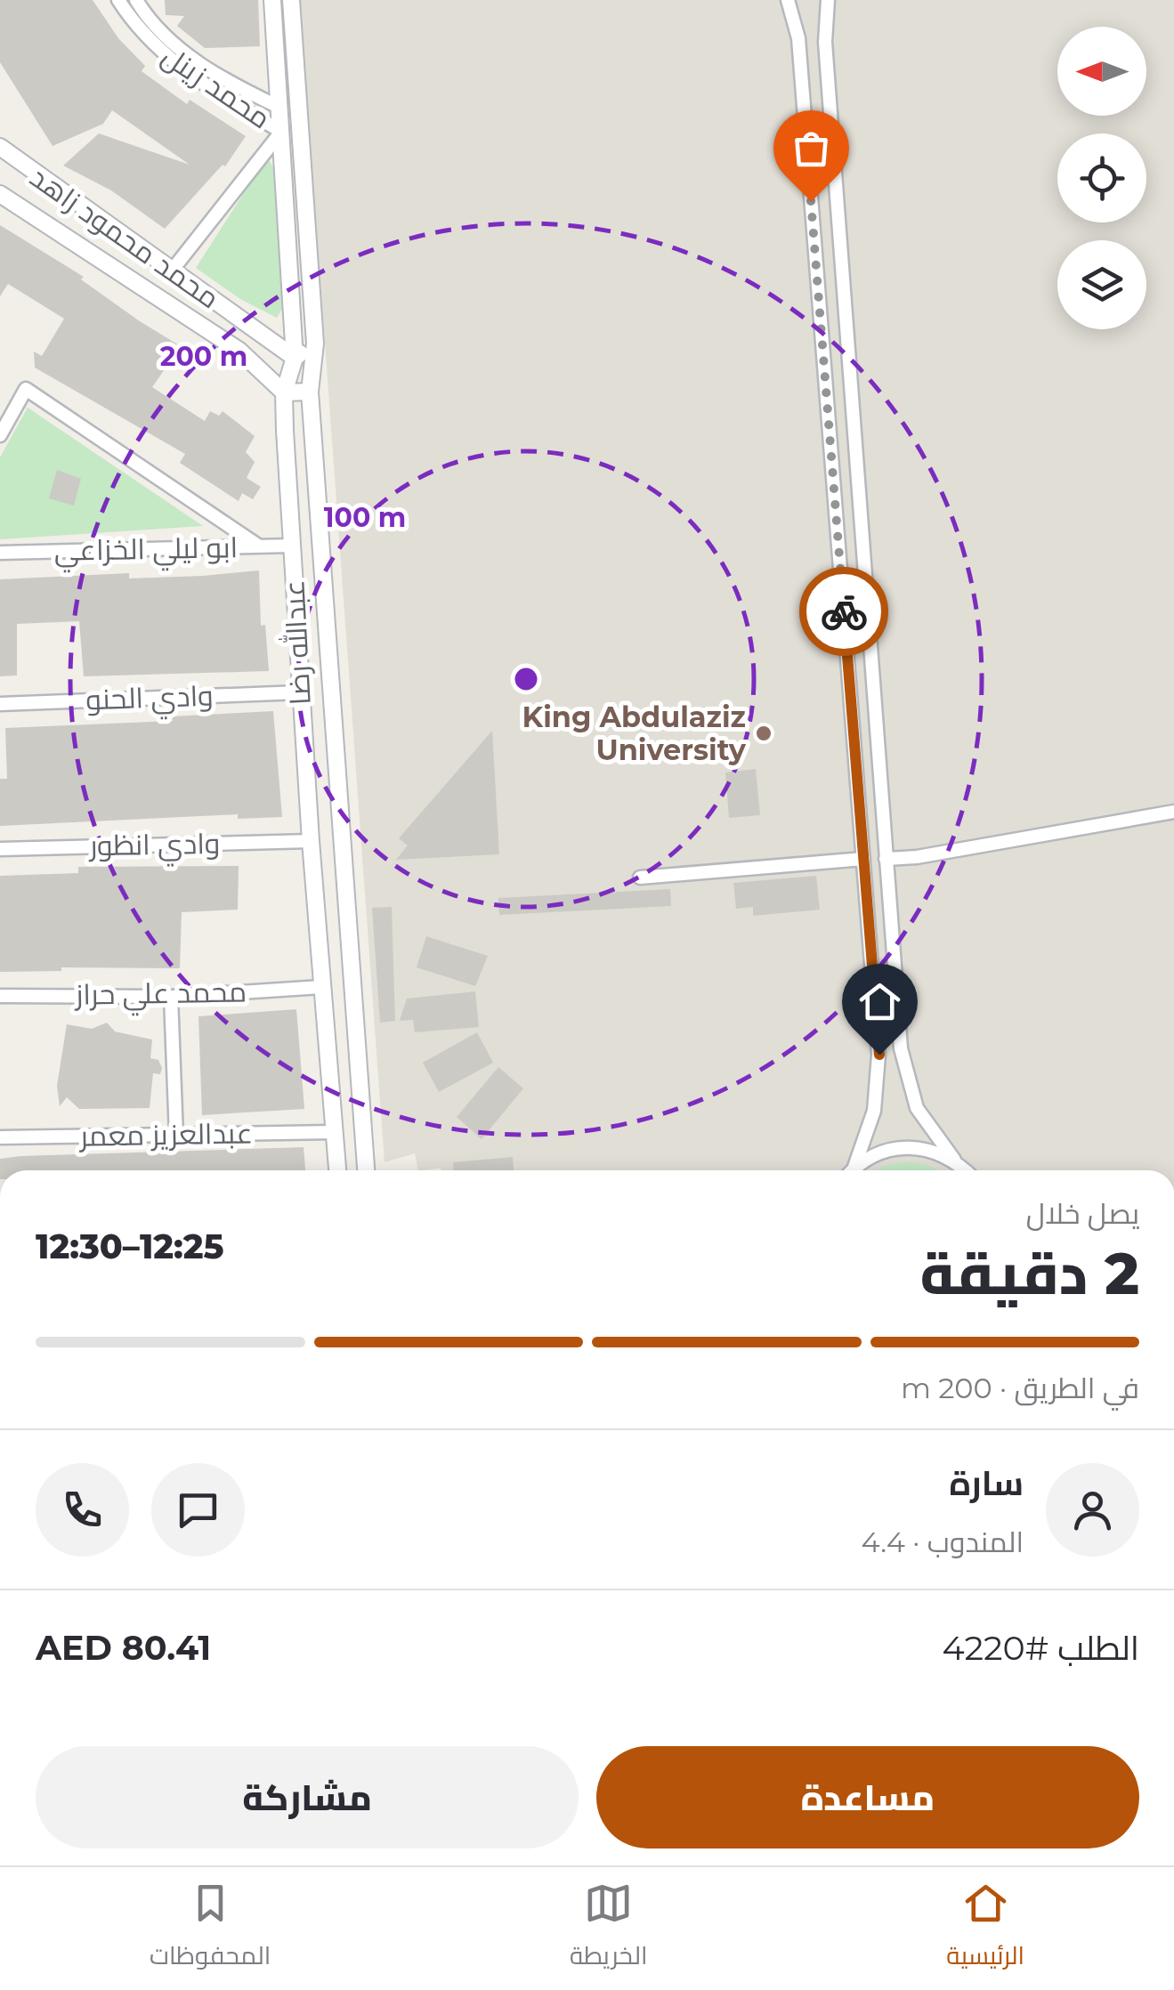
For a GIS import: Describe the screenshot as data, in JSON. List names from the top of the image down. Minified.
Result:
{"streets":{"street":["محمد زينل","محمد محمود زاهد","ابو ليلي الخزاعي","عبدالله رضا","وادي الحنو","وادي انظور","محمد علي حراز","عبدالعزيز معمر"]},"crossings":[["محمد زينل","عبدالله رضا"],["محمد محمود زاهد","عبدالله رضا"],["ابو ليلي الخزاعي","عبدالله رضا"],["عبدالله رضا","وادي الحنو"],["عبدالله رضا","وادي انظور"],["عبدالله رضا","محمد علي حراز"],["عبدالله رضا","عبدالعزيز معمر"]],"places":["King Abdulaziz University"],"north":"left","page":{"heading":["2 دقيقة","يصل خلال","12:25–12:30"],"panel":["سارة","المندوب · 4.4","الطلب #4220","AED 80.41"],"bar":"في الطريق · 200 m","buttons":["مساعدة","مشاركة"],"tabs":["الرئيسية","الخريطة","المحفوظات"]},"rings":["200 m","100 m"]}
